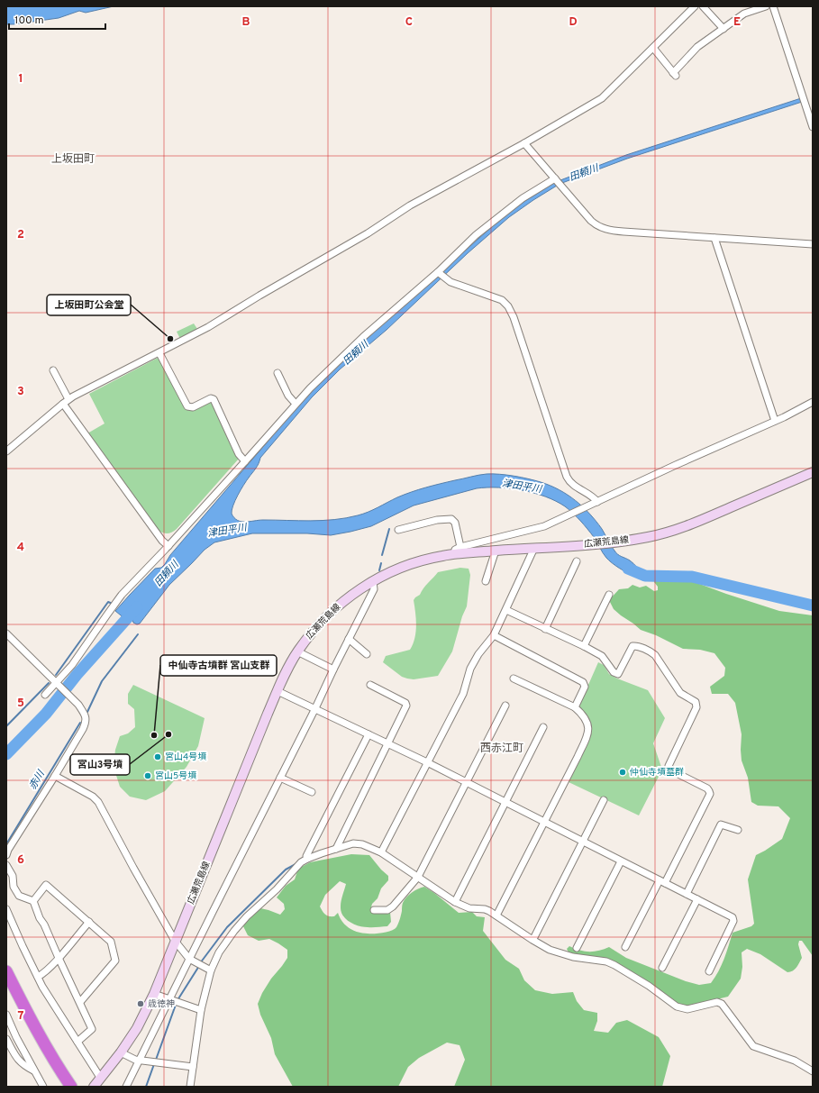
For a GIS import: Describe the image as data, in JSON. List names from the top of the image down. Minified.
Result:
{"streets":{"main road":["広瀬荒島線"]},"districts":["上坂田町","西赤江町"],"water":["田頼川","津田平川","赤川"],"places":["上坂田町公会堂","宮山3号墳","中仙寺古墳群 宮山支群","宮山4号墳","仲仙寺墳墓群","宮山5号墳","歳徳神"],"scale_bar":"100 m","grid":{"columns":["B","C","D","E"],"rows":["1","2","3","4","5","6","7"]}}
